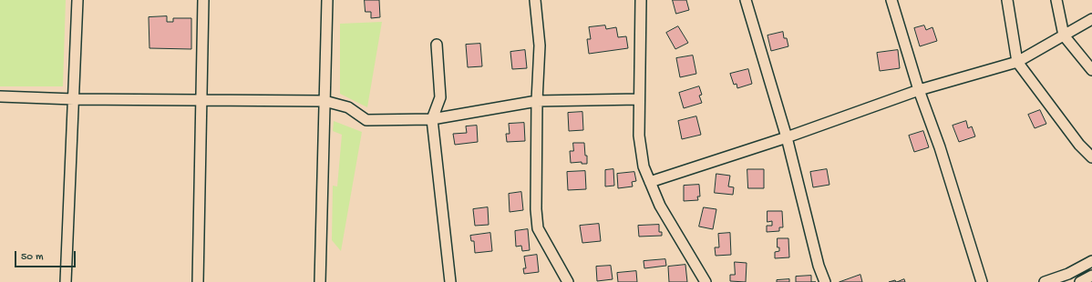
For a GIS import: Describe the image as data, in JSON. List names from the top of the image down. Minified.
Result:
{"scale_bar":"50 m"}
